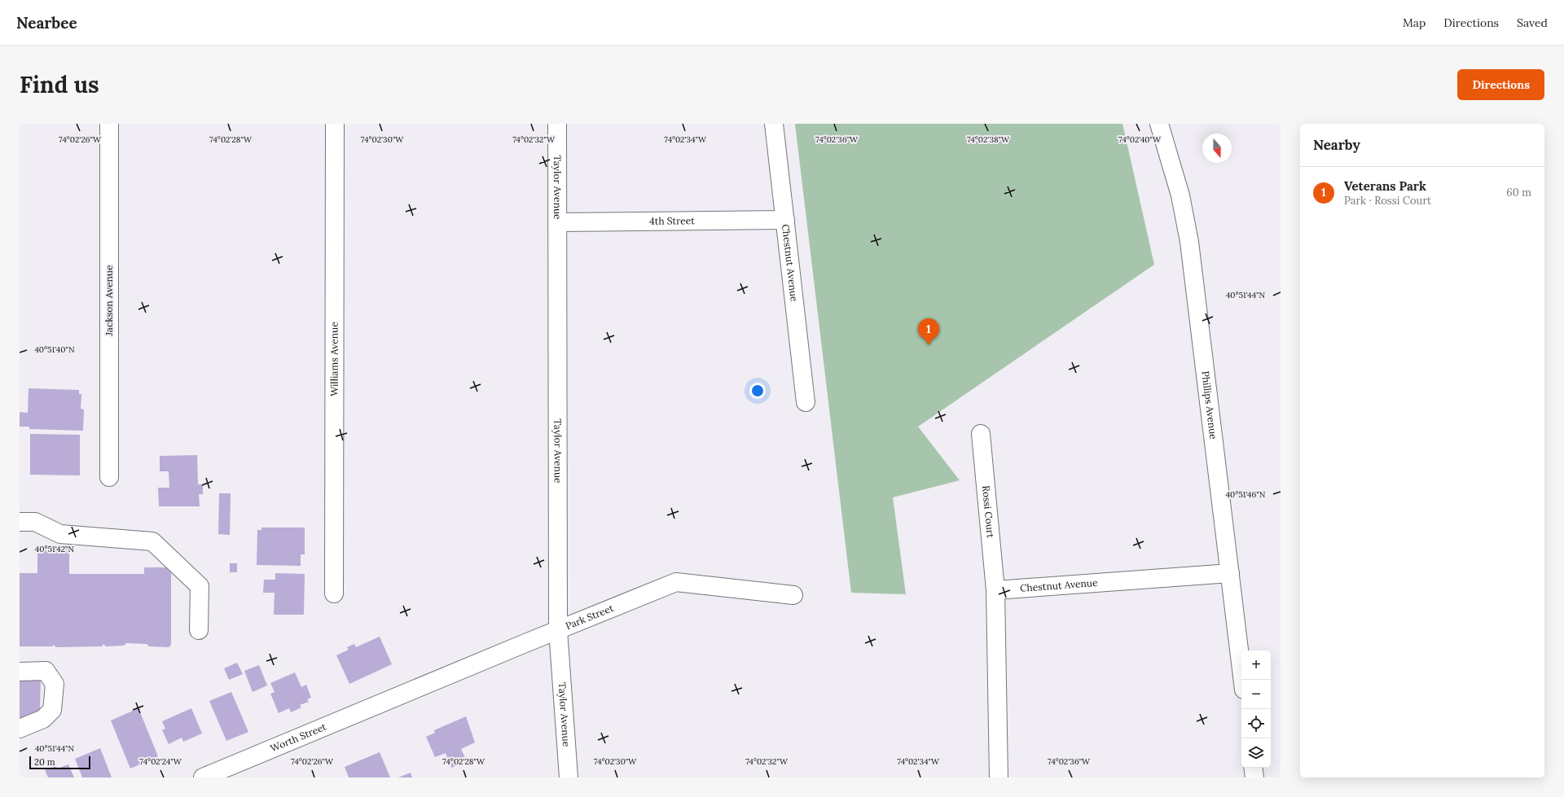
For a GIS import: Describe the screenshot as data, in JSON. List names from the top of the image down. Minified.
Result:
{"streets":{"street":["Taylor Avenue","4th Street","Chestnut Avenue","Jackson Avenue","Williams Avenue","Phillips Avenue","Rossi Court","Park Street","Worth Street"]},"crossings":[["Taylor Avenue","4th Street"],["Taylor Avenue","Park Street"],["4th Street","Chestnut Avenue"],["Chestnut Avenue","Phillips Avenue"],["Chestnut Avenue","Rossi Court"],["Park Street","Worth Street"]],"scale_bar":"20 m","north":"bottom","page":{"header":"Nearbee","nav":["Map","Directions","Saved"],"buttons":"Directions","title":"Find us","heading":"Nearby","list":[{"mark":"1","name":"Veterans Park","note":"Park · Rossi Court","value":"60 m"}],"pins":"1","map_buttons":["+","−"],"scale":"20 m"},"coordinates":["74°02'26\"W","74°02'28\"W","74°02'30\"W","74°02'32\"W","74°02'34\"W","74°02'36\"W","74°02'38\"W","74°02'40\"W","40°51'44\"N","40°51'40\"N","40°51'46\"N","40°51'42\"N","74°02'24\"W"]}
